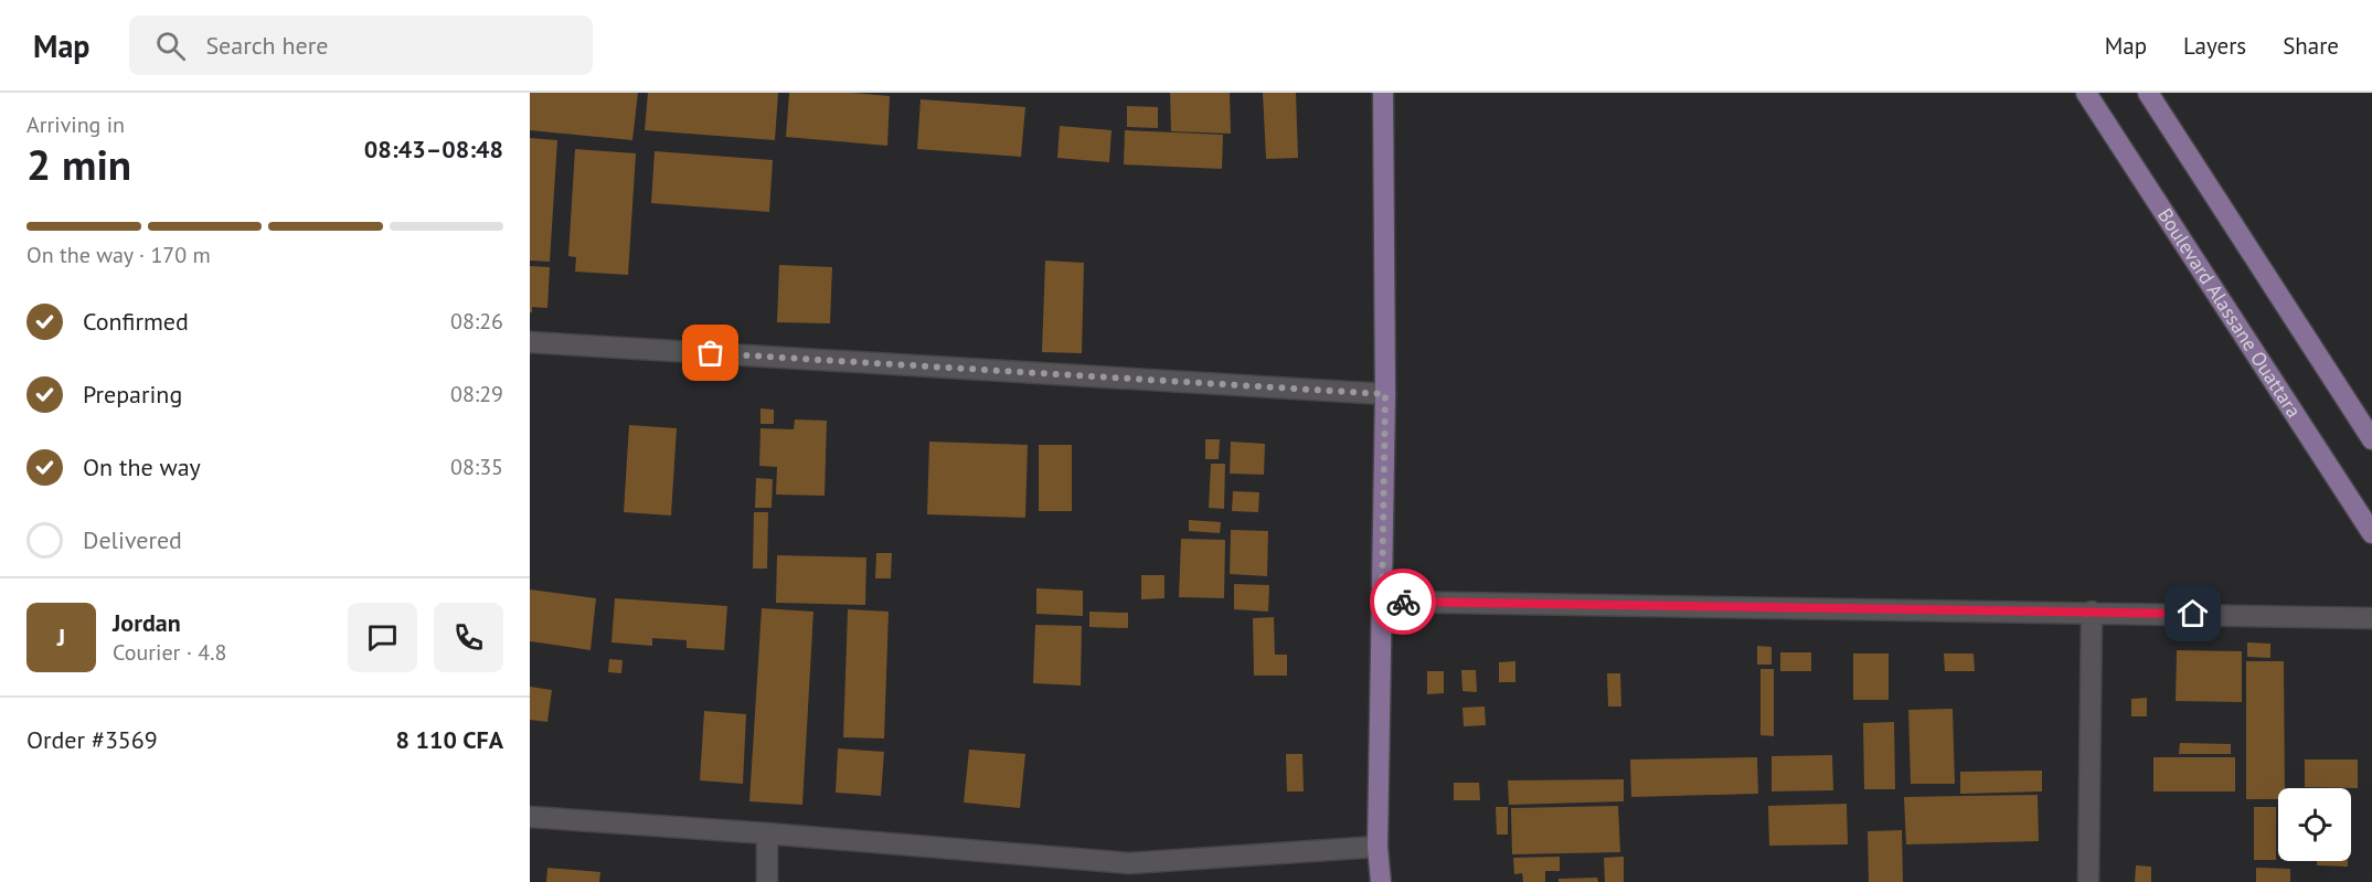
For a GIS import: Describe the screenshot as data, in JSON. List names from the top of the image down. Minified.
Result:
{"streets":{"main road":["Boulevard Alassane Ouattara"]},"page":{"header":"Map","search":"Search here","nav":["Map","Layers","Share"],"heading":["2 min","Arriving in","08:43–08:48"],"panel":["Jordan","Courier · 4.8","Order #3569","8 110 CFA"],"bar":"On the way · 170 m","list":[["Confirmed","08:26"],["Preparing","08:29"],["On the way","08:35"],"Delivered"],"round":"J"}}
